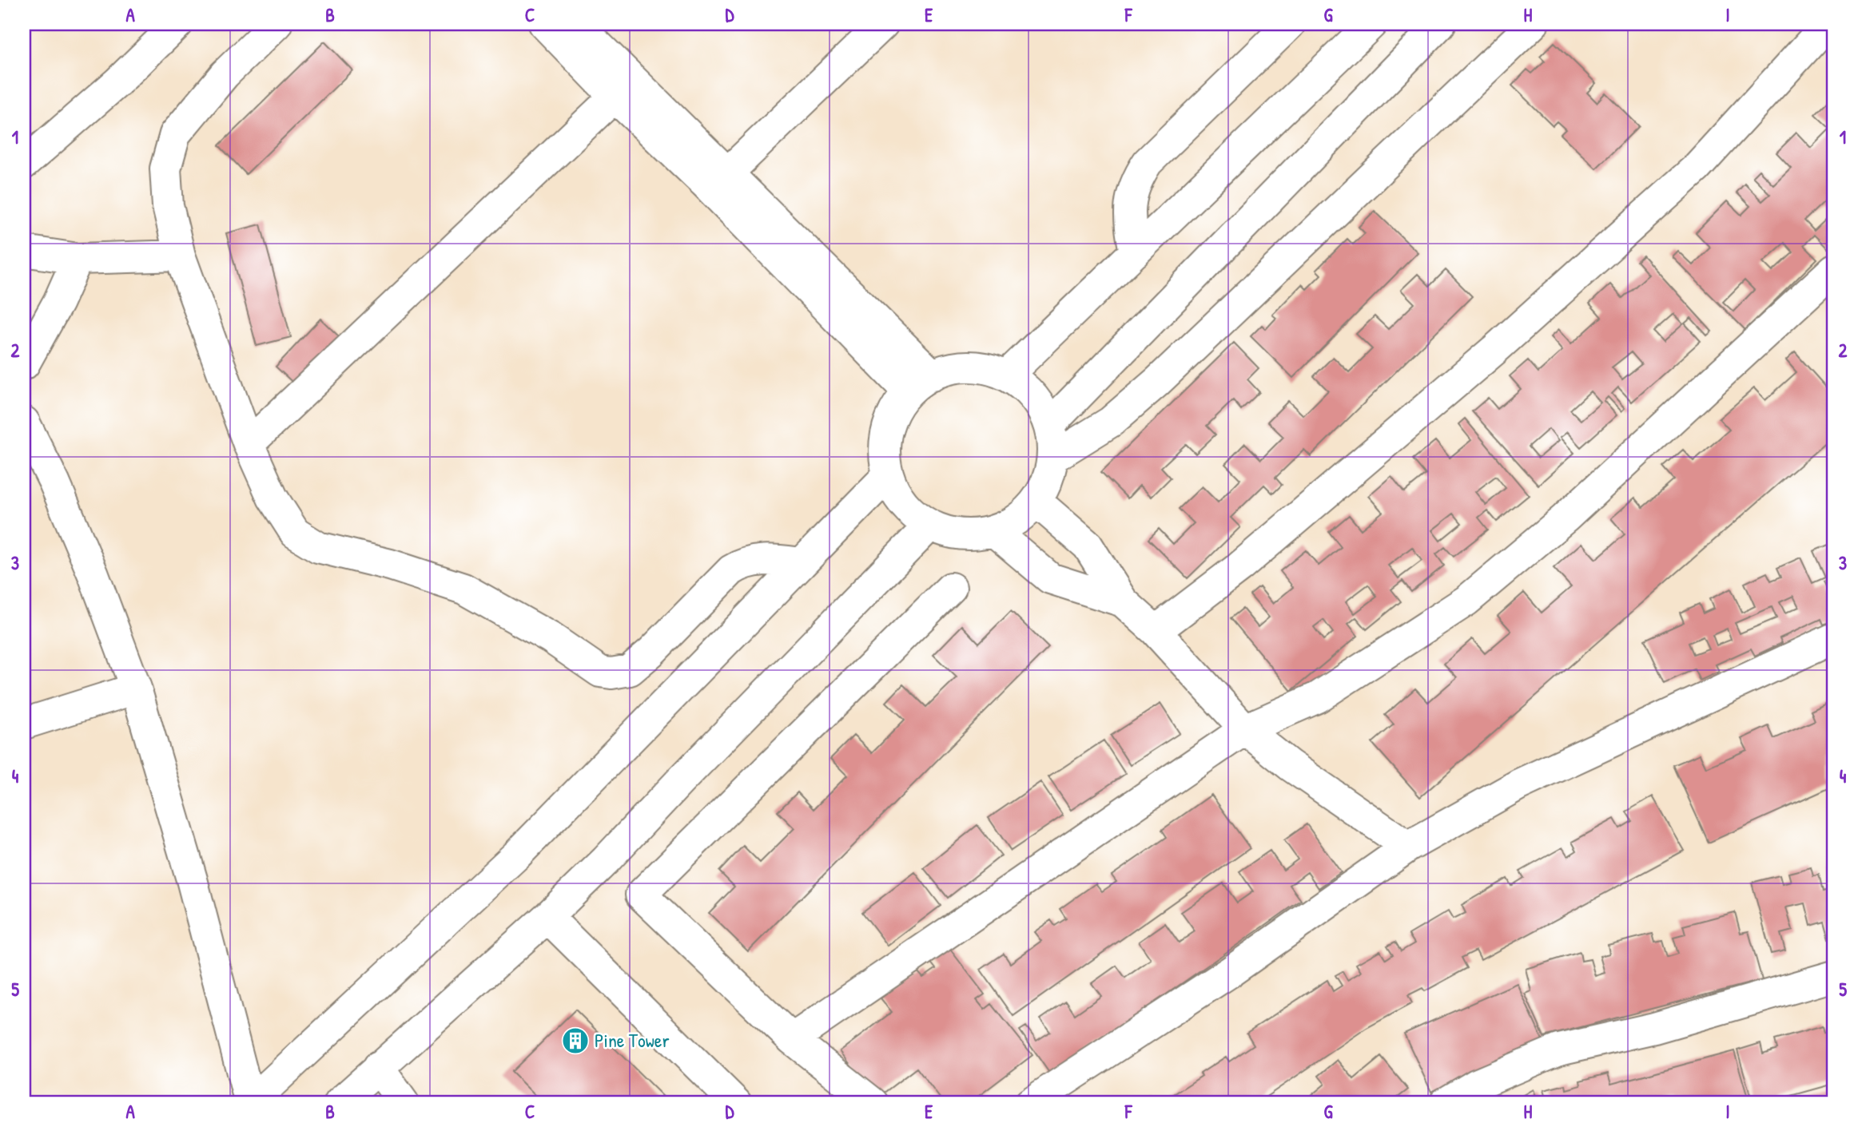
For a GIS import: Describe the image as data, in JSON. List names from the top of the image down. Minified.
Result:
{"places":{"building":["Pine Tower"]},"grid":{"columns":["A","B","C","D","E","F","G","H","I"],"rows":["1","2","3","4","5"]}}
